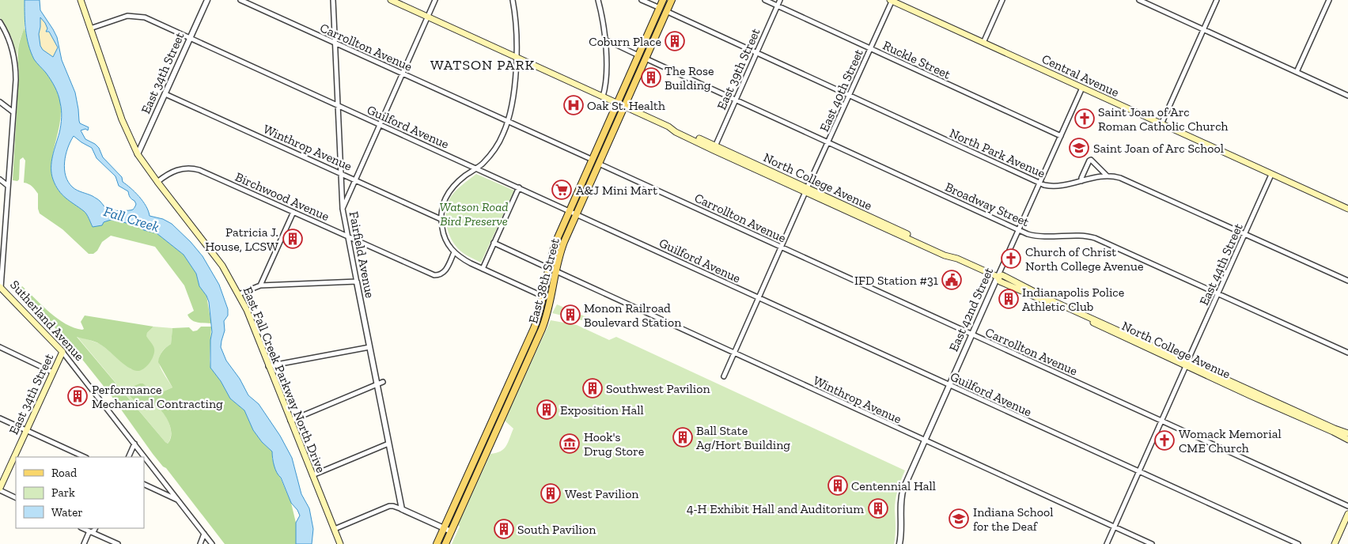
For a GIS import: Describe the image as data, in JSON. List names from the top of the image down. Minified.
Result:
{"streets":{"main road":["East 34th Street","Central Avenue","North College Avenue","East 38th Street","Sutherland Avenue","East Fall Creek Parkway North Drive"],"street":["Carrollton Avenue","Ruckle Street","East 39th Street","East 40th Street","Guilford Avenue","Winthrop Avenue","North Park Avenue","Birchwood Avenue","Broadway Street","Fairfield Avenue","East 44th Street","East 42nd Street"]},"crossings":[["Carrollton Avenue","East 40th Street"],["Carrollton Avenue","Fairfield Avenue"],["Carrollton Avenue","East 44th Street"],["Carrollton Avenue","East 38th Street"],["Carrollton Avenue","East 42nd Street"],["Ruckle Street","East 39th Street"],["Ruckle Street","East 40th Street"],["Ruckle Street","East 42nd Street"],["East 39th Street","North Park Avenue"],["East 39th Street","North College Avenue"],["East 39th Street","Broadway Street"],["East 34th Street","Guilford Avenue"],["East 34th Street","Winthrop Avenue"],["East 34th Street","Sutherland Avenue"],["East 34th Street","East Fall Creek Parkway North Drive"],["Central Avenue","East 40th Street"],["Central Avenue","East 44th Street"],["Central Avenue","East 42nd Street"],["East 40th Street","Guilford Avenue"],["East 40th Street","Winthrop Avenue"],["East 40th Street","North Park Avenue"],["East 40th Street","North College Avenue"],["East 40th Street","Broadway Street"],["Guilford Avenue","Fairfield Avenue"],["Guilford Avenue","East 44th Street"],["Guilford Avenue","East 38th Street"],["Guilford Avenue","East 42nd Street"],["Guilford Avenue","East Fall Creek Parkway North Drive"],["Winthrop Avenue","Fairfield Avenue"],["Winthrop Avenue","East 44th Street"],["Winthrop Avenue","East 38th Street"],["Winthrop Avenue","East 42nd Street"],["North Park Avenue","East 44th Street"],["North Park Avenue","East 38th Street"],["North Park Avenue","East 42nd Street"],["North College Avenue","East 44th Street"],["North College Avenue","East 38th Street"],["North College Avenue","East 42nd Street"],["Birchwood Avenue","Fairfield Avenue"],["Birchwood Avenue","East Fall Creek Parkway North Drive"],["Broadway Street","East 44th Street"],["Broadway Street","East 38th Street"],["Broadway Street","East 42nd Street"]],"districts":["WATSON PARK"],"water":["Fall Creek"],"parks":["Watson Road Bird Preserve"],"places":{"building":["Coburn Place","The Rose Building","Patricia J. House, LCSW","Indianapolis Police Athletic Club","Monon Railroad Boulevard Station","Southwest Pavilion","Performance Mechanical Contracting","Exposition Hall","Ball State Ag/Hort Building","Centennial Hall","West Pavilion","4-H Exhibit Hall and Auditorium","South Pavilion"],"hospital":["Oak St. Health"],"church":["Saint Joan of Arc Roman Catholic Church","Church of Christ North College Avenue","Womack Memorial CME Church"],"school or university":["Saint Joan of Arc School","Indiana School for the Deaf"],"supermarket":["A&J Mini Mart"],"public building":["IFD Station #31"],"museum":["Hook's Drug Store"]},"legend":["Road","Park","Water"]}
